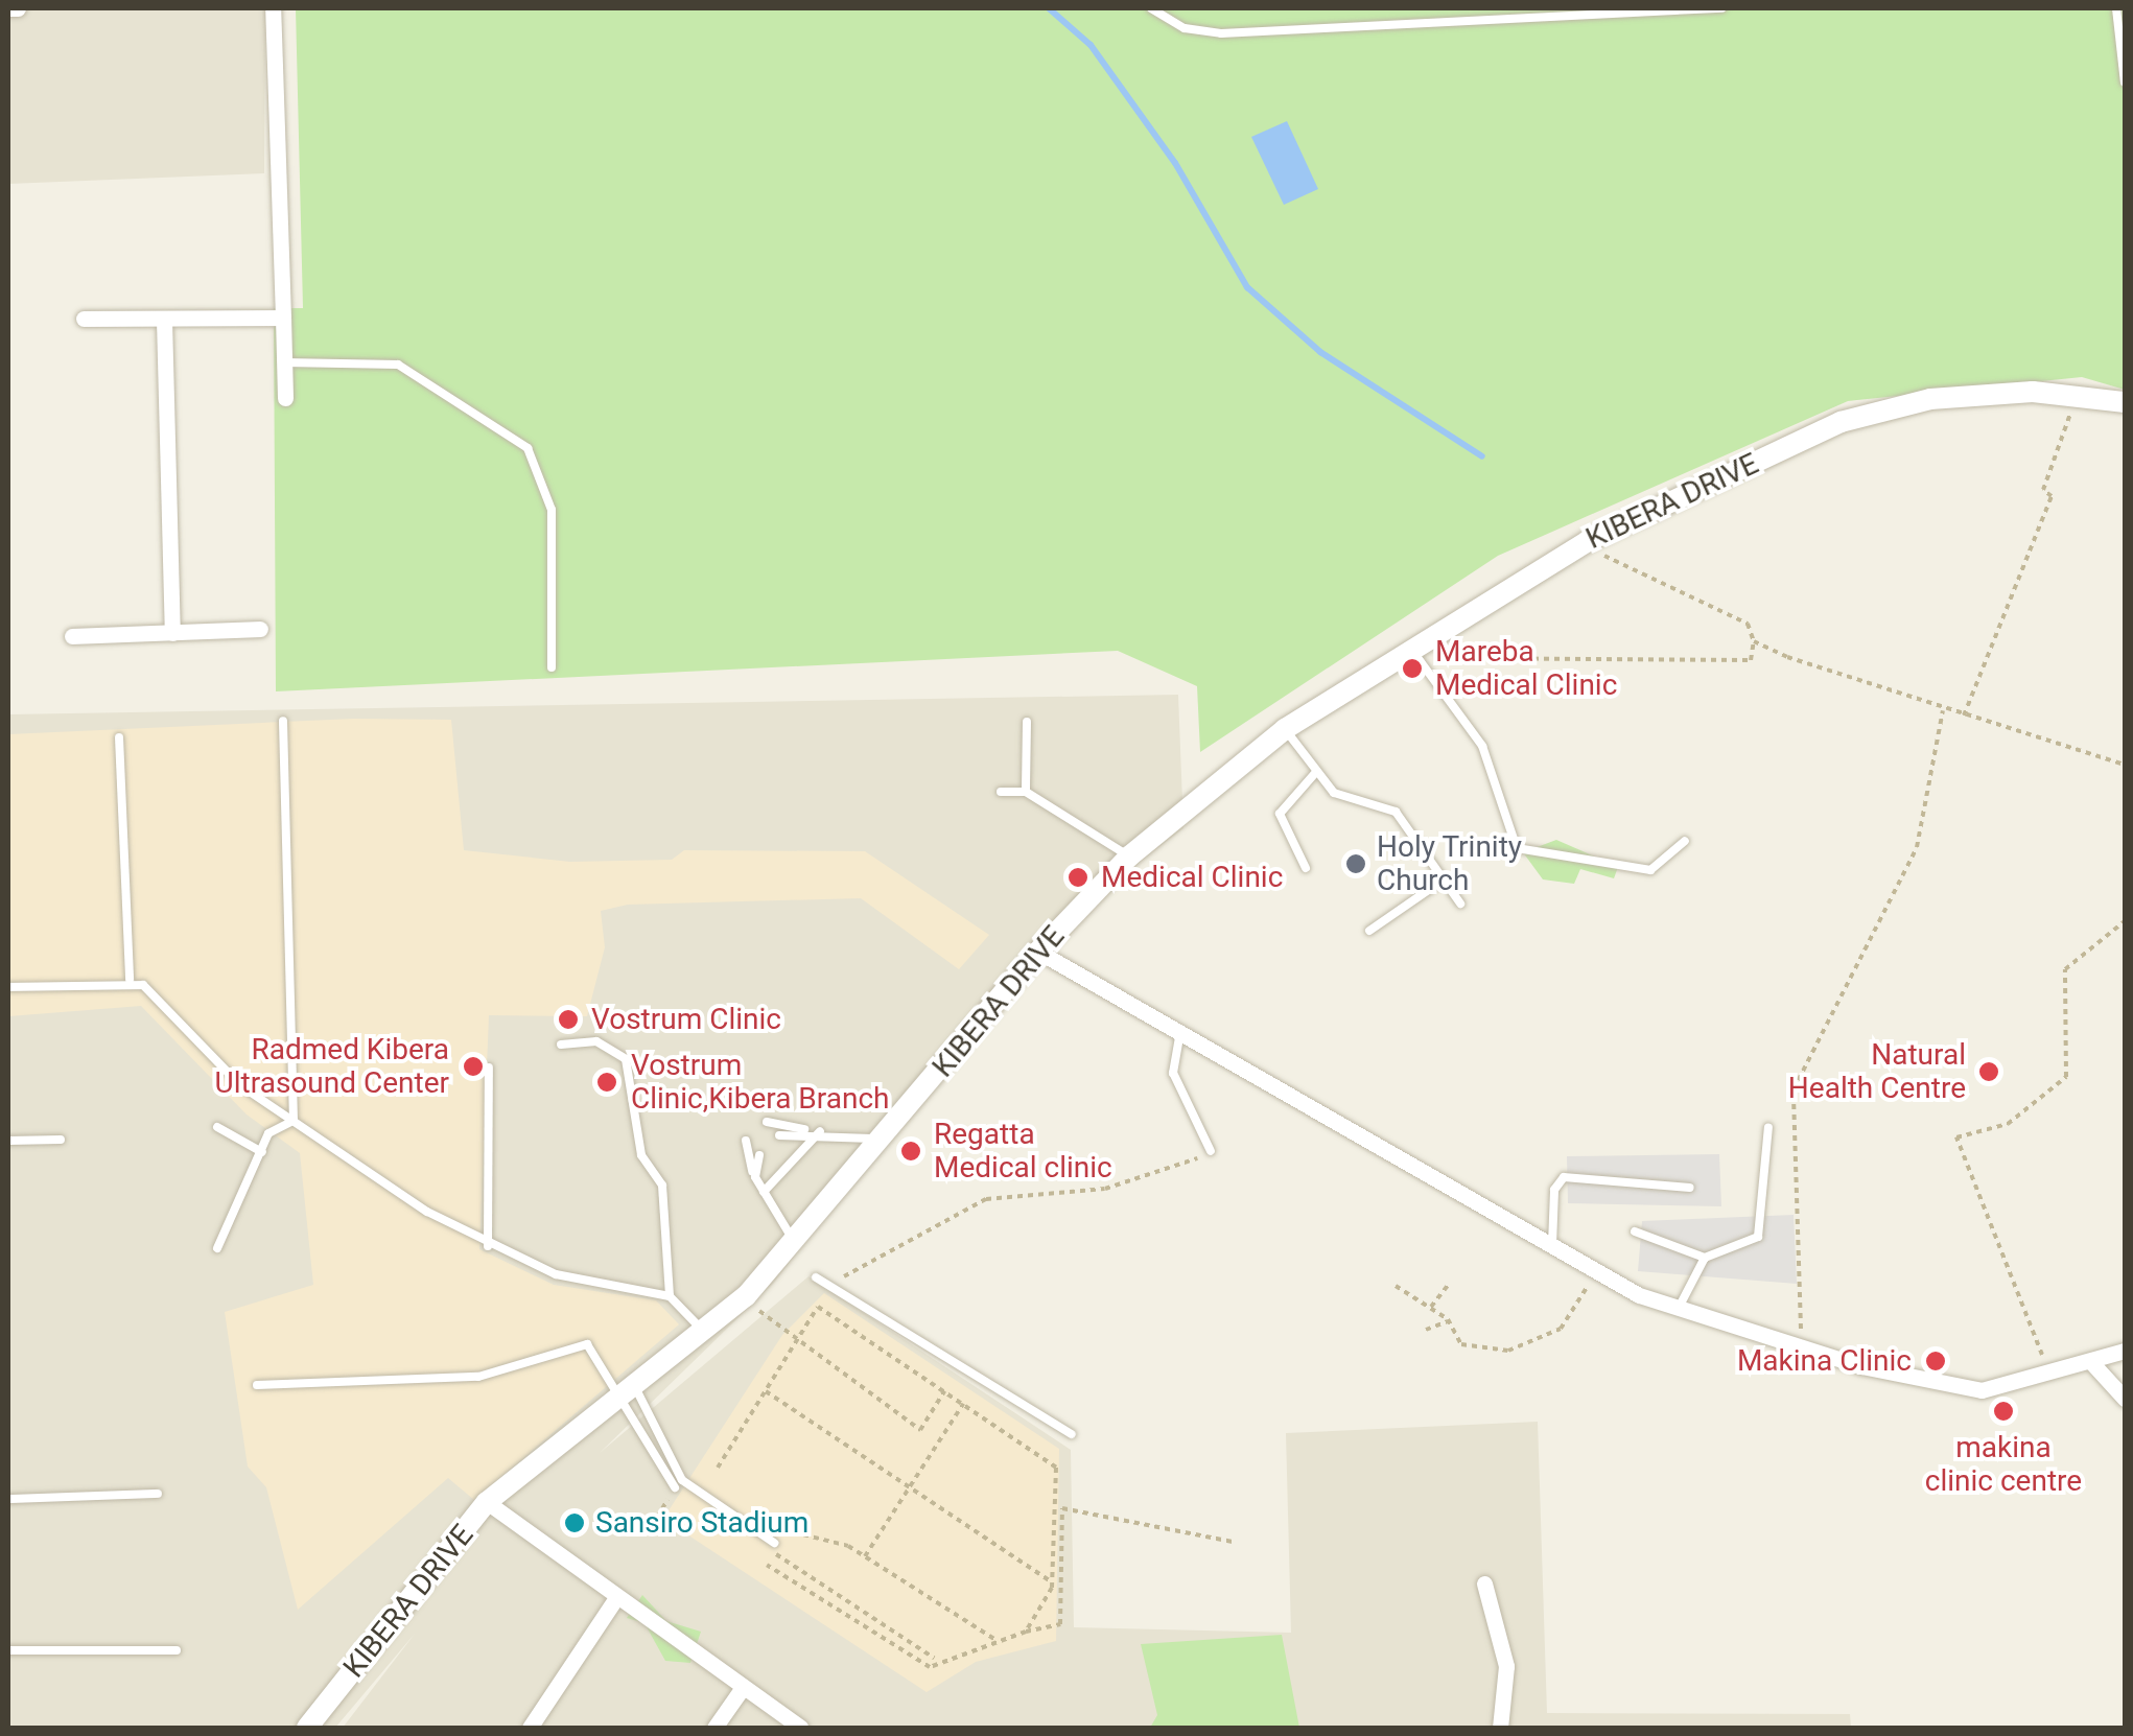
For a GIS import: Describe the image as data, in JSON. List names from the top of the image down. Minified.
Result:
{"streets":{"street":["KIBERA DRIVE"]},"places":["Mareba Medical Clinic","Holy Trinity Church","Medical Clinic","Vostrum Clinic","Radmed Kibera Ultrasound Center","Natural Health Centre","Vostrum Clinic,Kibera Branch","Regatta Medical clinic","Makina Clinic","makina clinic centre","Sansiro Stadium"]}
